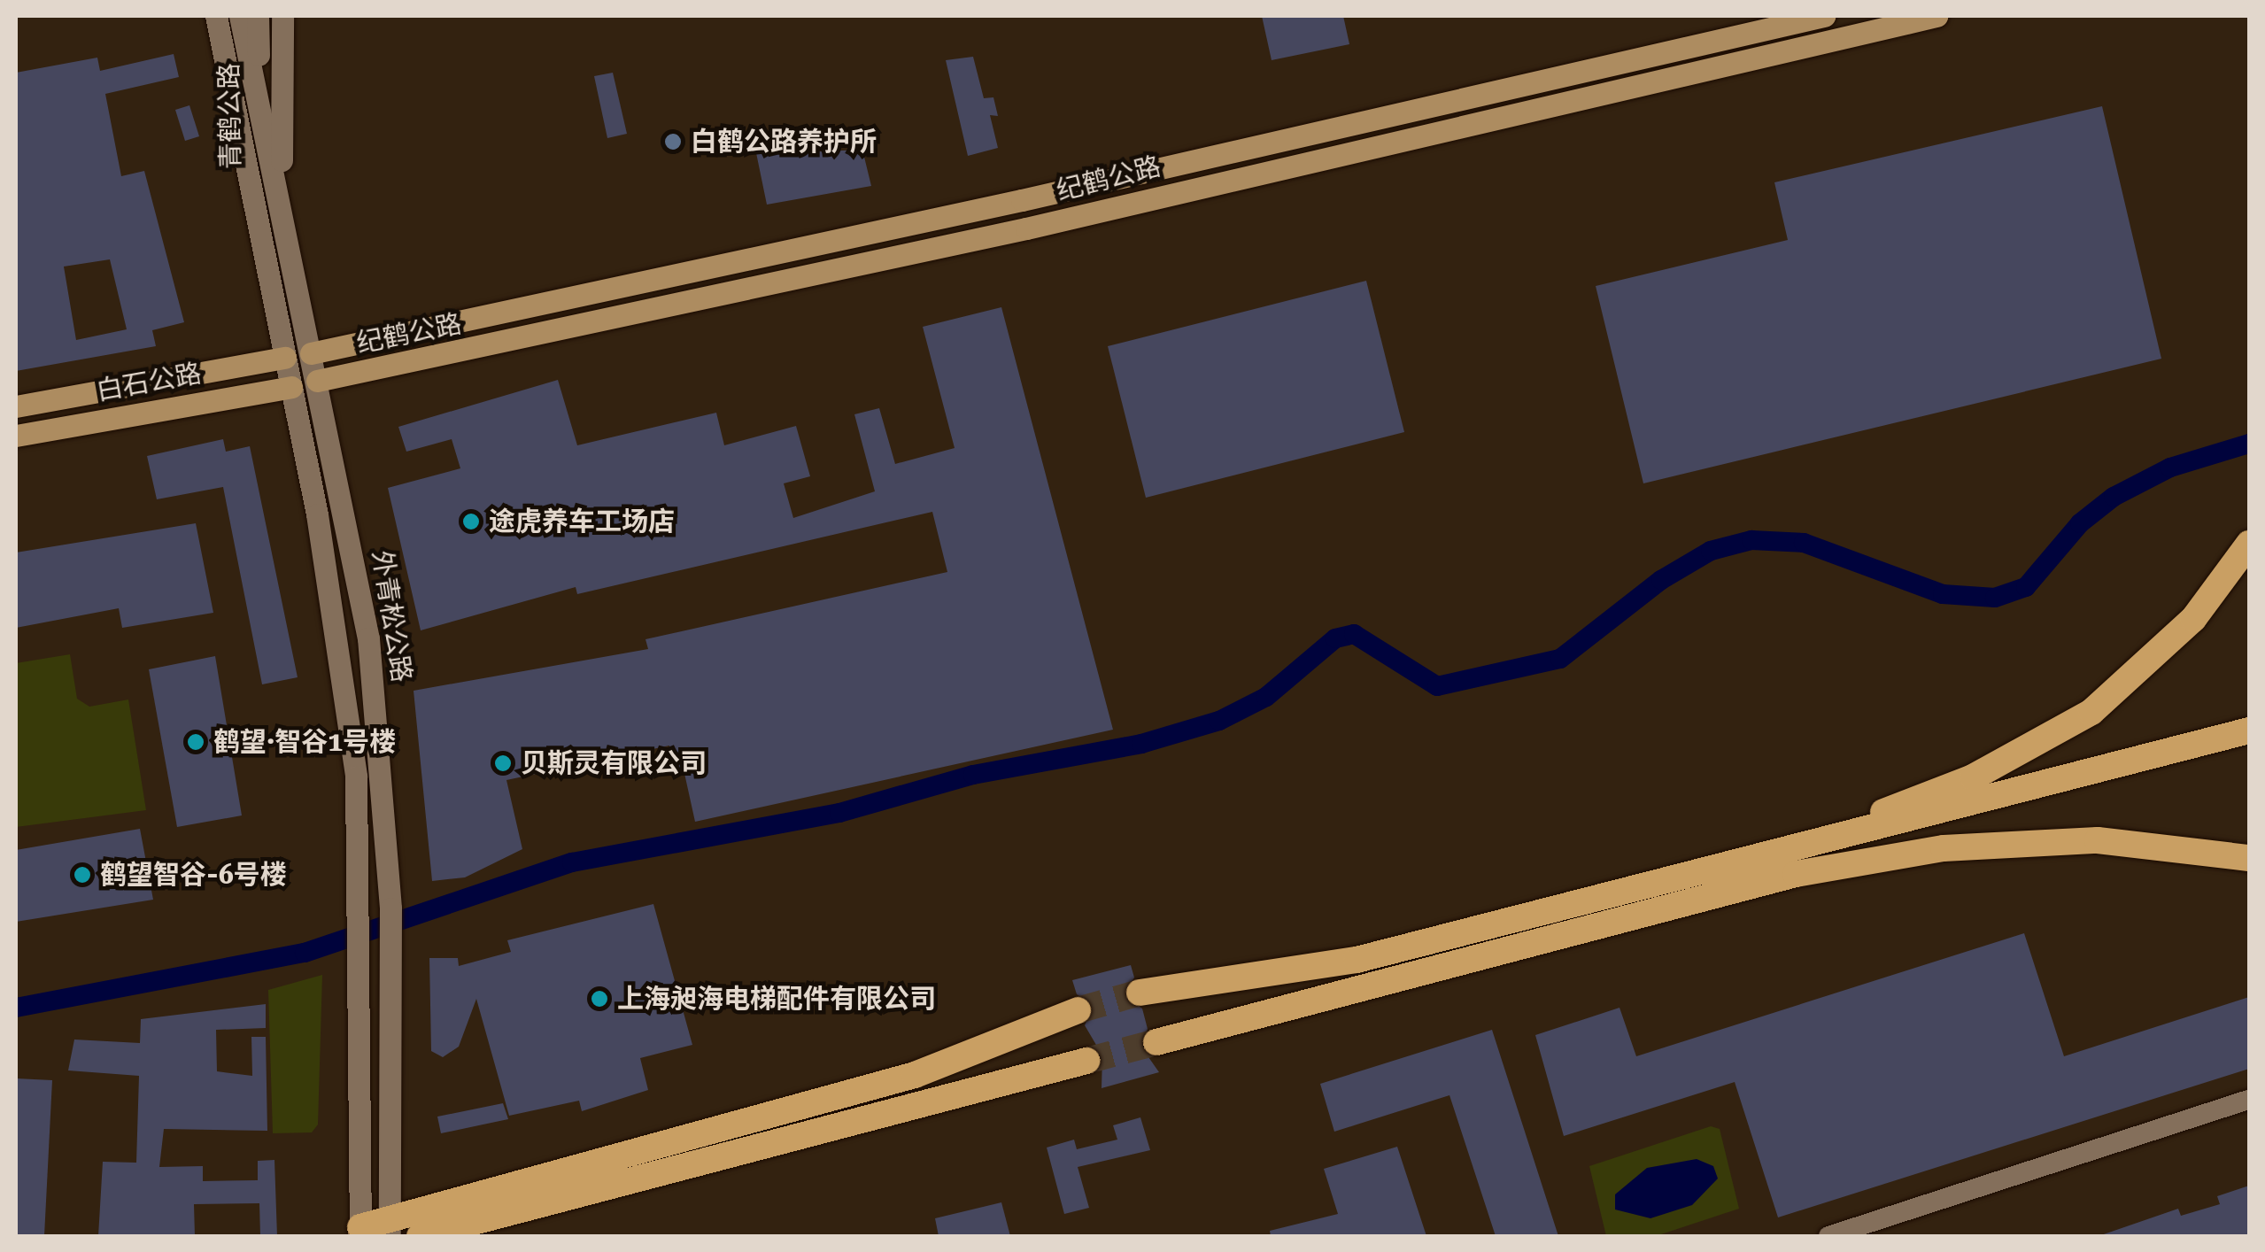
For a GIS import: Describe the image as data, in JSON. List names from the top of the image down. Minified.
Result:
{"streets":{"main road":["青鹤公路","纪鹤公路","白石公路","外青松公路"]},"crossings":[["青鹤公路","外青松公路"],["纪鹤公路","白石公路"],["纪鹤公路","外青松公路"]],"places":["白鹤公路养护所","途虎养车工场店","鹤望·智谷1号楼","贝斯灵有限公司","鹤望智谷-6号楼","上海昶海电梯配件有限公司"]}
